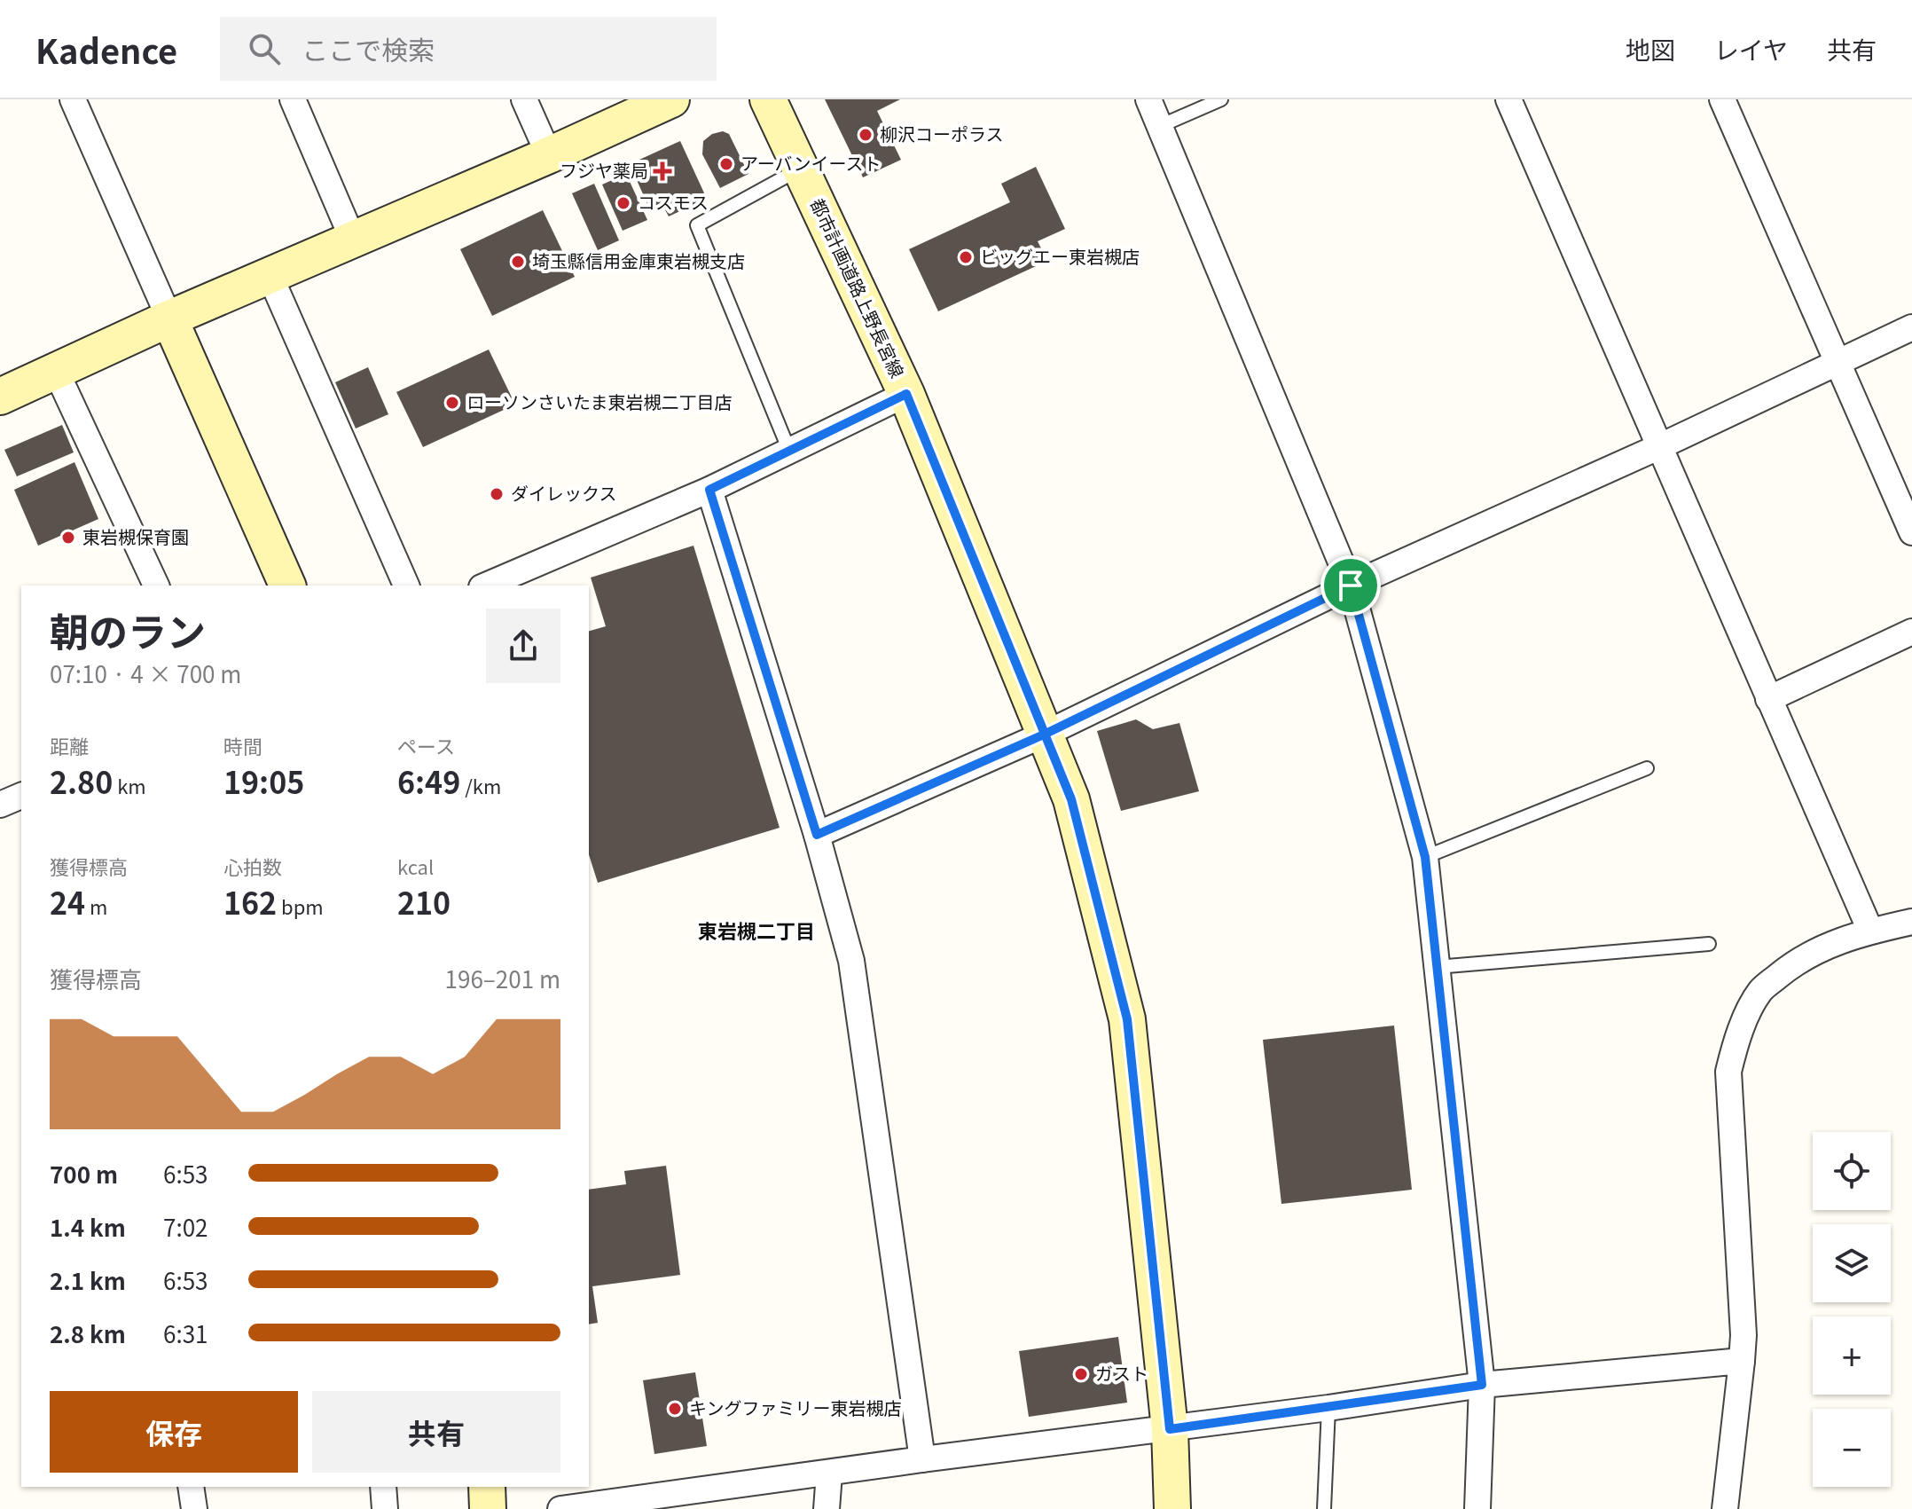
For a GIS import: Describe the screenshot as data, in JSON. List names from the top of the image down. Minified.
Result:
{"streets":{"street":["都市計画道路上野長宮線"]},"districts":["東岩槻二丁目"],"places":{"other":["柳沢コーポラス","アーバンイースト","コスモス","ビッグエー東岩槻店","埼玉縣信用金庫東岩槻支店","ローソンさいたま東岩槻二丁目店","ダイレックス","東岩槻保育園","ガスト","キングファミリー東岩槻店"],"health":["フジヤ薬局"]},"page":{"header":"Kadence","search":"ここで検索","nav":["地図","レイヤ","共有"],"heading":["朝のラン","07:10 · 4 × 700 m"],"stats":[["距離","2.80 km"],["時間","19:05"],["ペース","6:49 /km"],["獲得標高","24 m"],["心拍数","162 bpm"],["kcal","210"]],"chart":["獲得標高","196–201 m"],"map_buttons":["+","−"],"list":[{"name":"700 m","note":"6:53"},{"name":"1.4 km","note":"7:02"},{"name":"2.1 km","note":"6:53"},{"name":"2.8 km","note":"6:31"}],"buttons":["保存","共有"]}}
